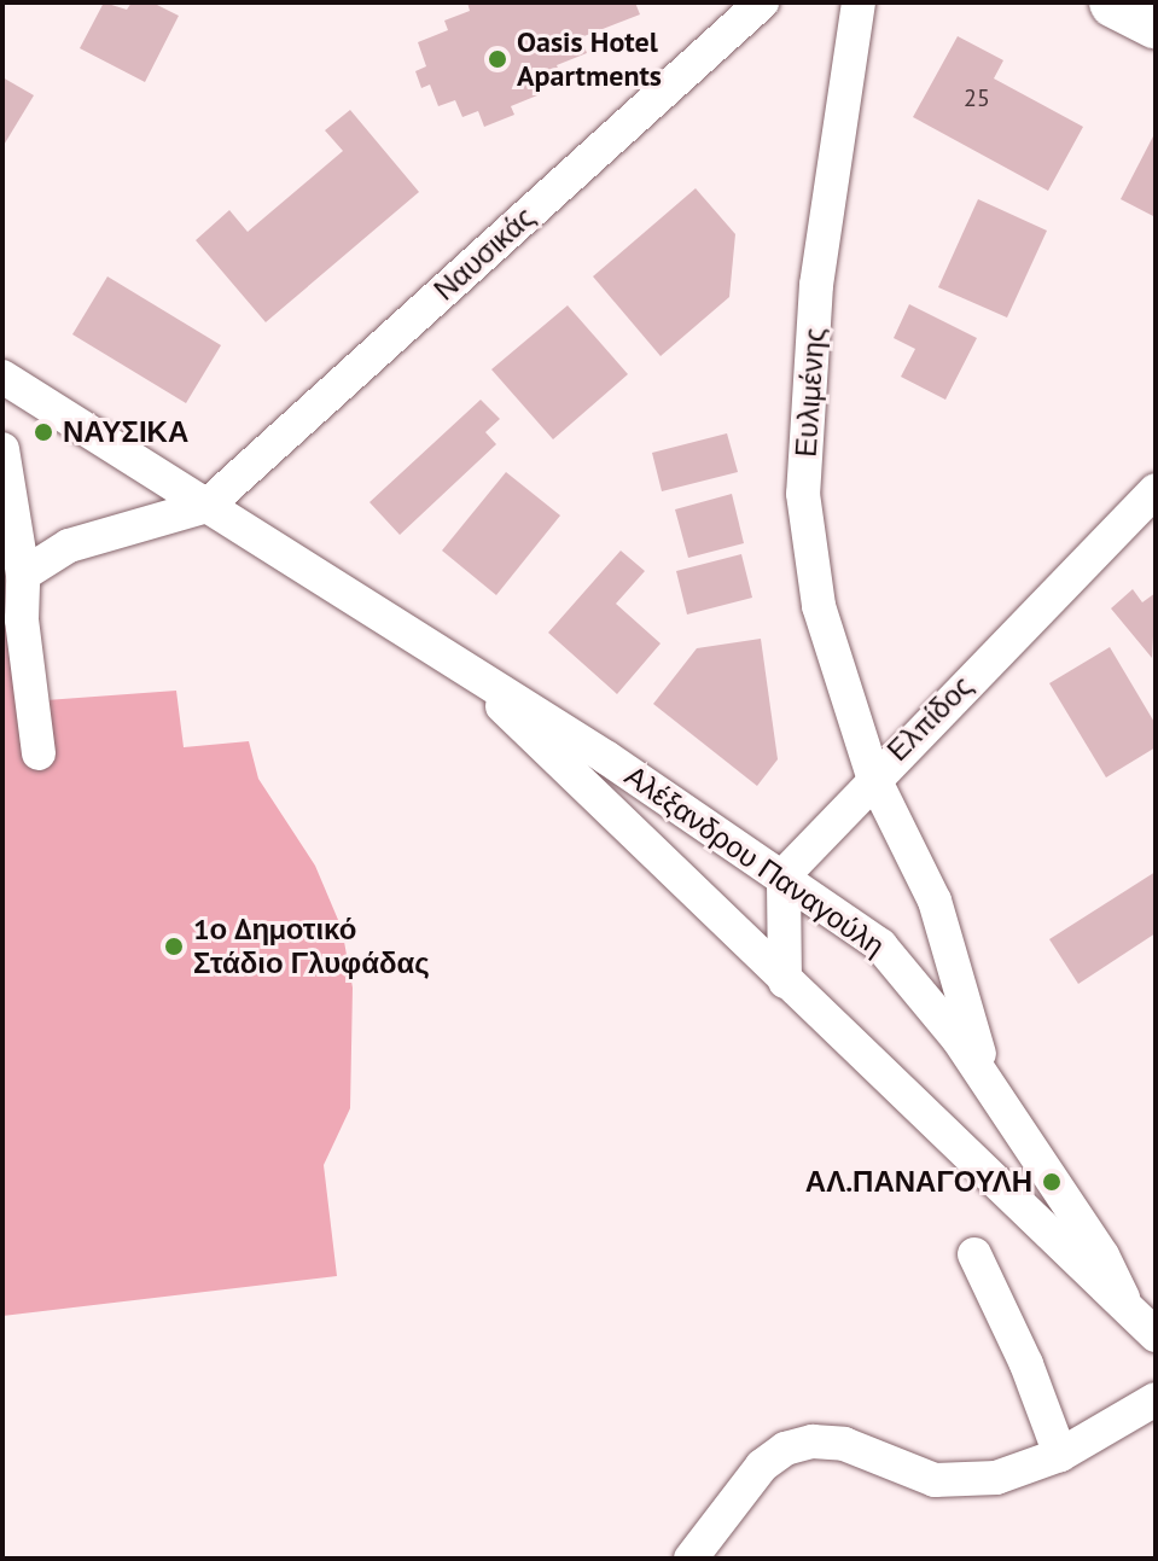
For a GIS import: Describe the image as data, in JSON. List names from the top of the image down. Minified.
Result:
{"streets":{"street":["Ναυσικάς","Ευλιμένης","Ελπίδος","Αλέξανδρου Παναγούλη"]},"crossings":[["Ναυσικάς","Αλέξανδρου Παναγούλη"],["Ευλιμένης","Ελπίδος"],["Ευλιμένης","Αλέξανδρου Παναγούλη"],["Ελπίδος","Αλέξανδρου Παναγούλη"]],"places":["Oasis Hotel Apartments","ΝΑΥΣΙΚΑ","1ο Δημοτικό Στάδιο Γλυφάδας","ΑΛ.ΠΑΝΑΓΟΥΛΗ"],"house_numbers":["25"]}
